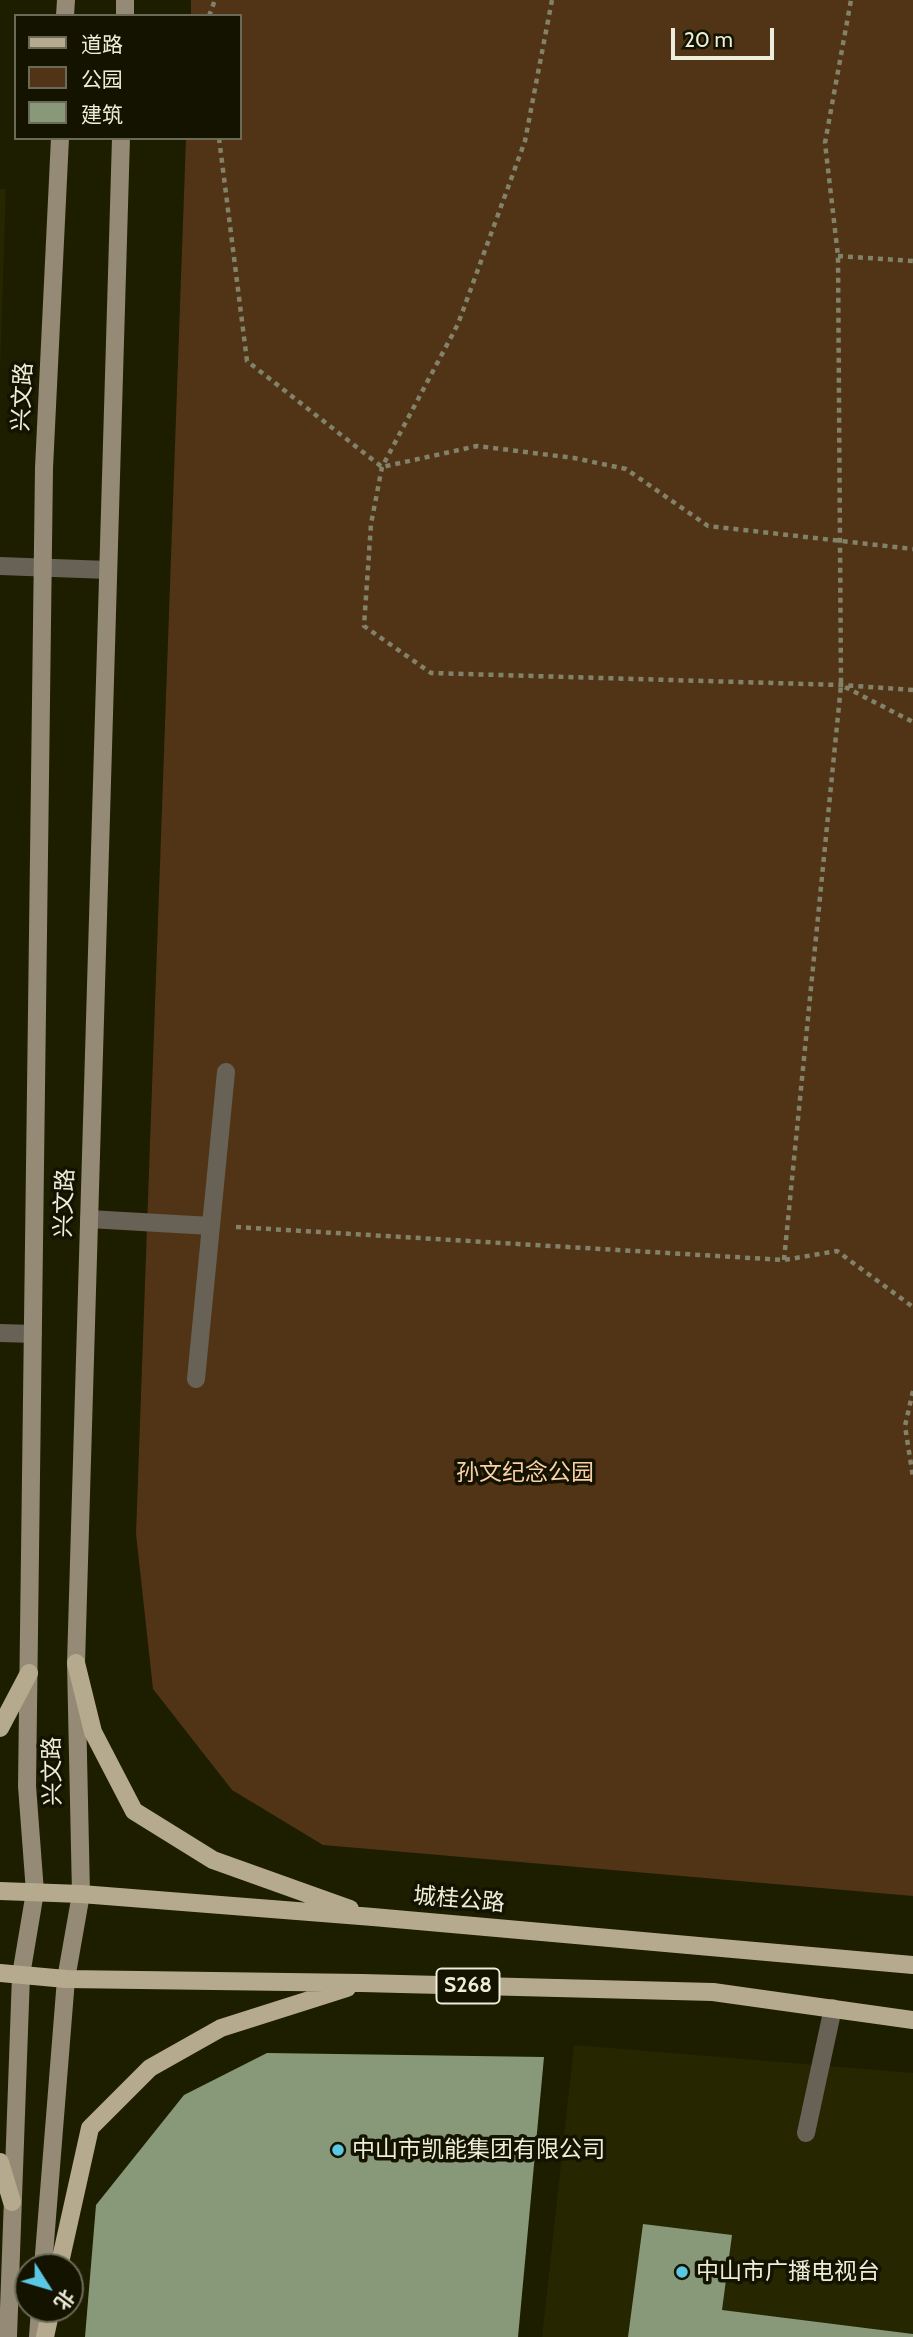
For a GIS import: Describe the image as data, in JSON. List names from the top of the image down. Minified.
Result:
{"streets":{"main road":["兴文路","城桂公路","S268"]},"crossings":[["兴文路","城桂公路"],["兴文路","S268"]],"parks":["孙文纪念公园"],"places":["中山市凯能集团有限公司","中山市广播电视台"],"legend":["道路","公园","建筑"],"scale_bar":"20 m","north":"bottom right"}
